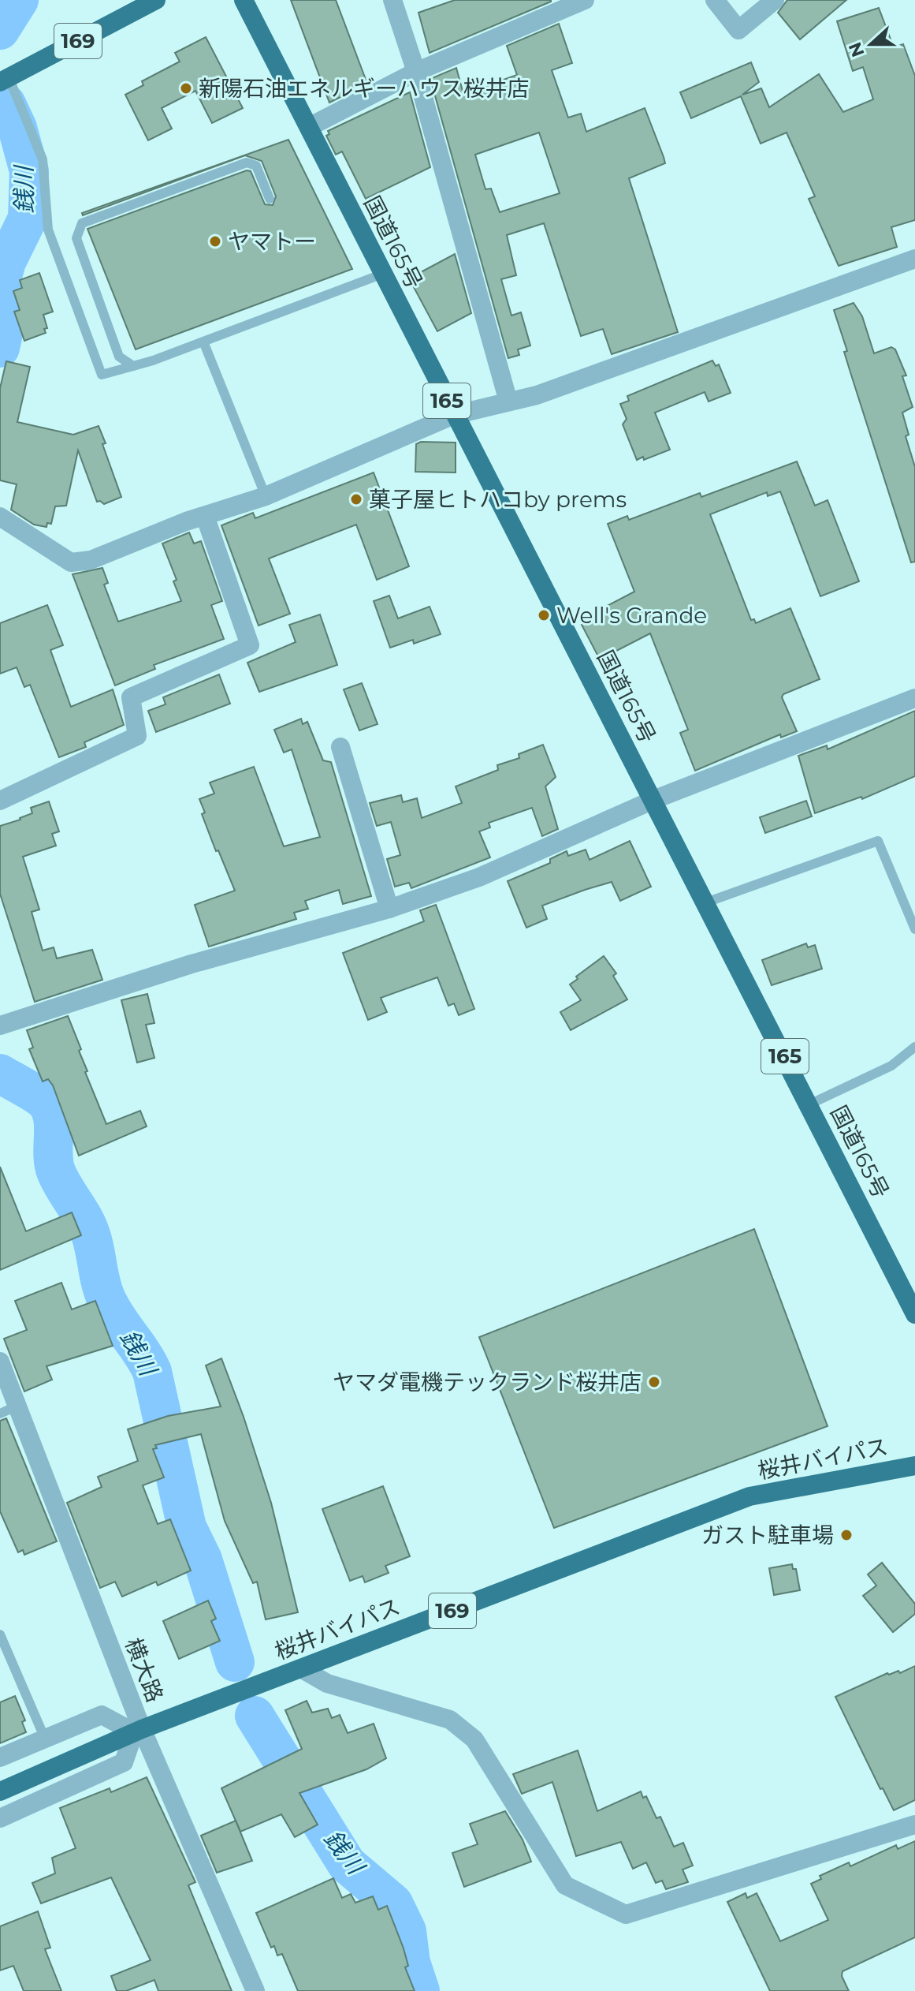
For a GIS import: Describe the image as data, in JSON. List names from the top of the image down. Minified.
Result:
{"streets":{"highway":["169","国道165号","165","桜井バイパス"],"street":["横大路"]},"crossings":[["桜井バイパス","横大路"]],"water":["銭川"],"places":["新陽石油エネルギーハウス桜井店","ヤマトー","菓子屋ヒトハコby prems","Well's Grande","ヤマダ電機テックランド桜井店","ガスト駐車場"],"north":"left"}
